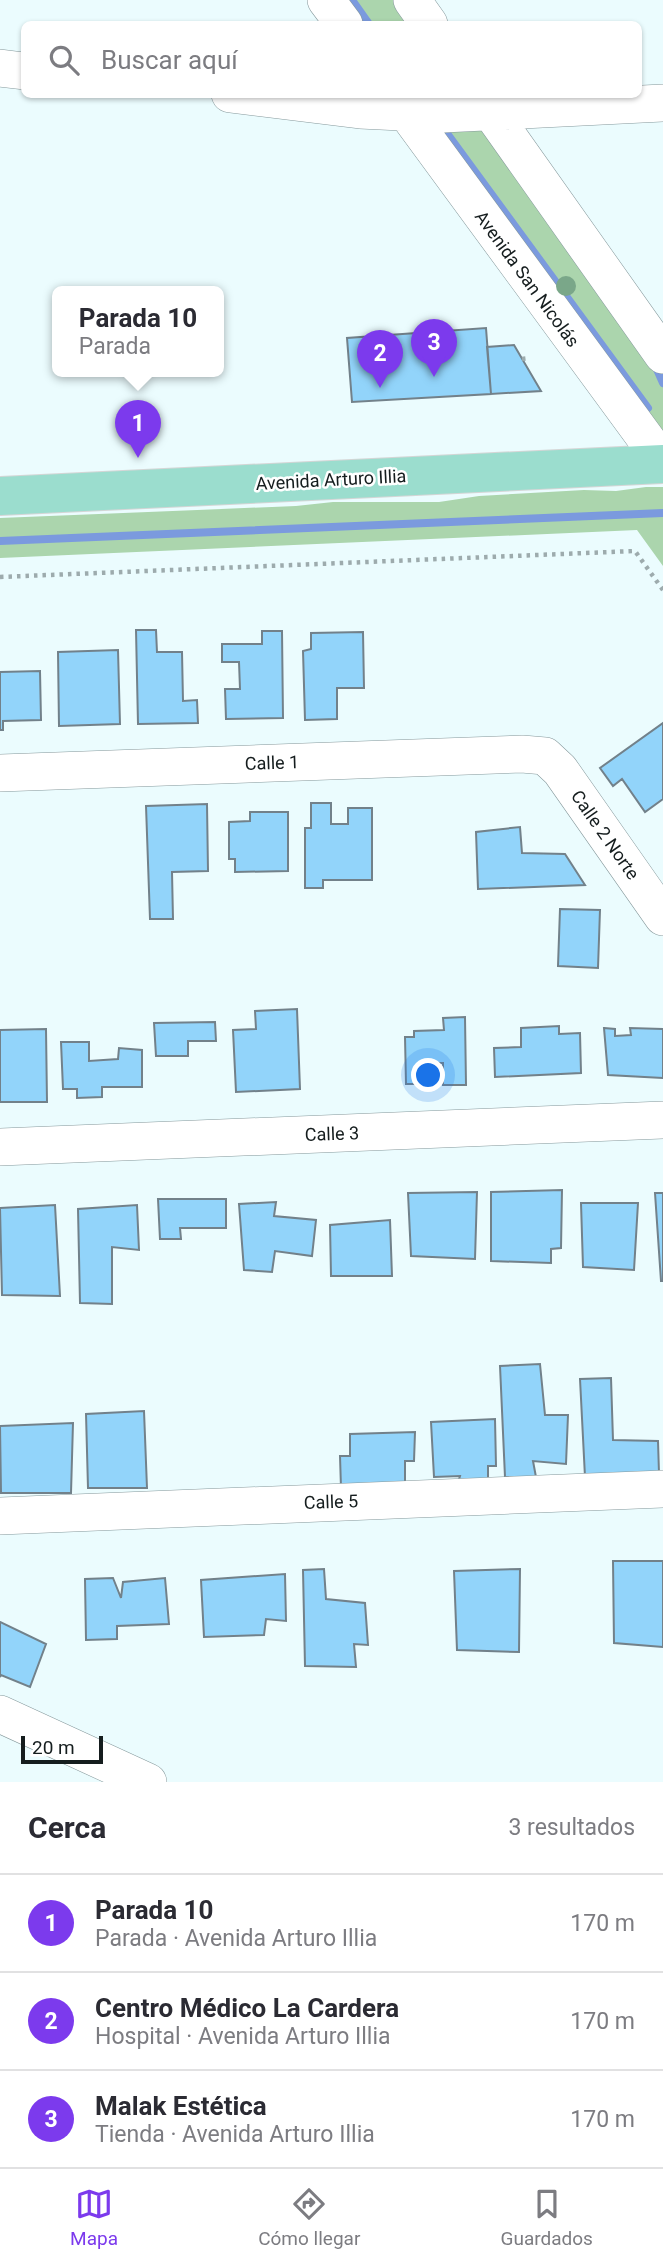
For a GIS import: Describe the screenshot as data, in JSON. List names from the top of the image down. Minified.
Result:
{"streets":{"main road":["Avenida Arturo Illia"],"street":["Avenida San Nicolás","Calle 1","Calle 2 Norte","Calle 3","Calle 5"]},"crossings":[["Avenida San Nicolás","Avenida Arturo Illia"],["Calle 1","Calle 2 Norte"]],"scale_bar":"20 m","page":{"search":"Buscar aquí","popup":["Parada 10","Parada"],"pins":["3","2","1"],"scale":"20 m","heading":["Cerca","3 resultados"],"list":[{"mark":"1","name":"Parada 10","note":"Parada · Avenida Arturo Illia","value":"170 m"},{"mark":"2","name":"Centro Médico La Cardera","note":"Hospital · Avenida Arturo Illia","value":"170 m"},{"mark":"3","name":"Malak Estética","note":"Tienda · Avenida Arturo Illia","value":"170 m"}],"nav":["Mapa","Cómo llegar","Guardados"]}}
